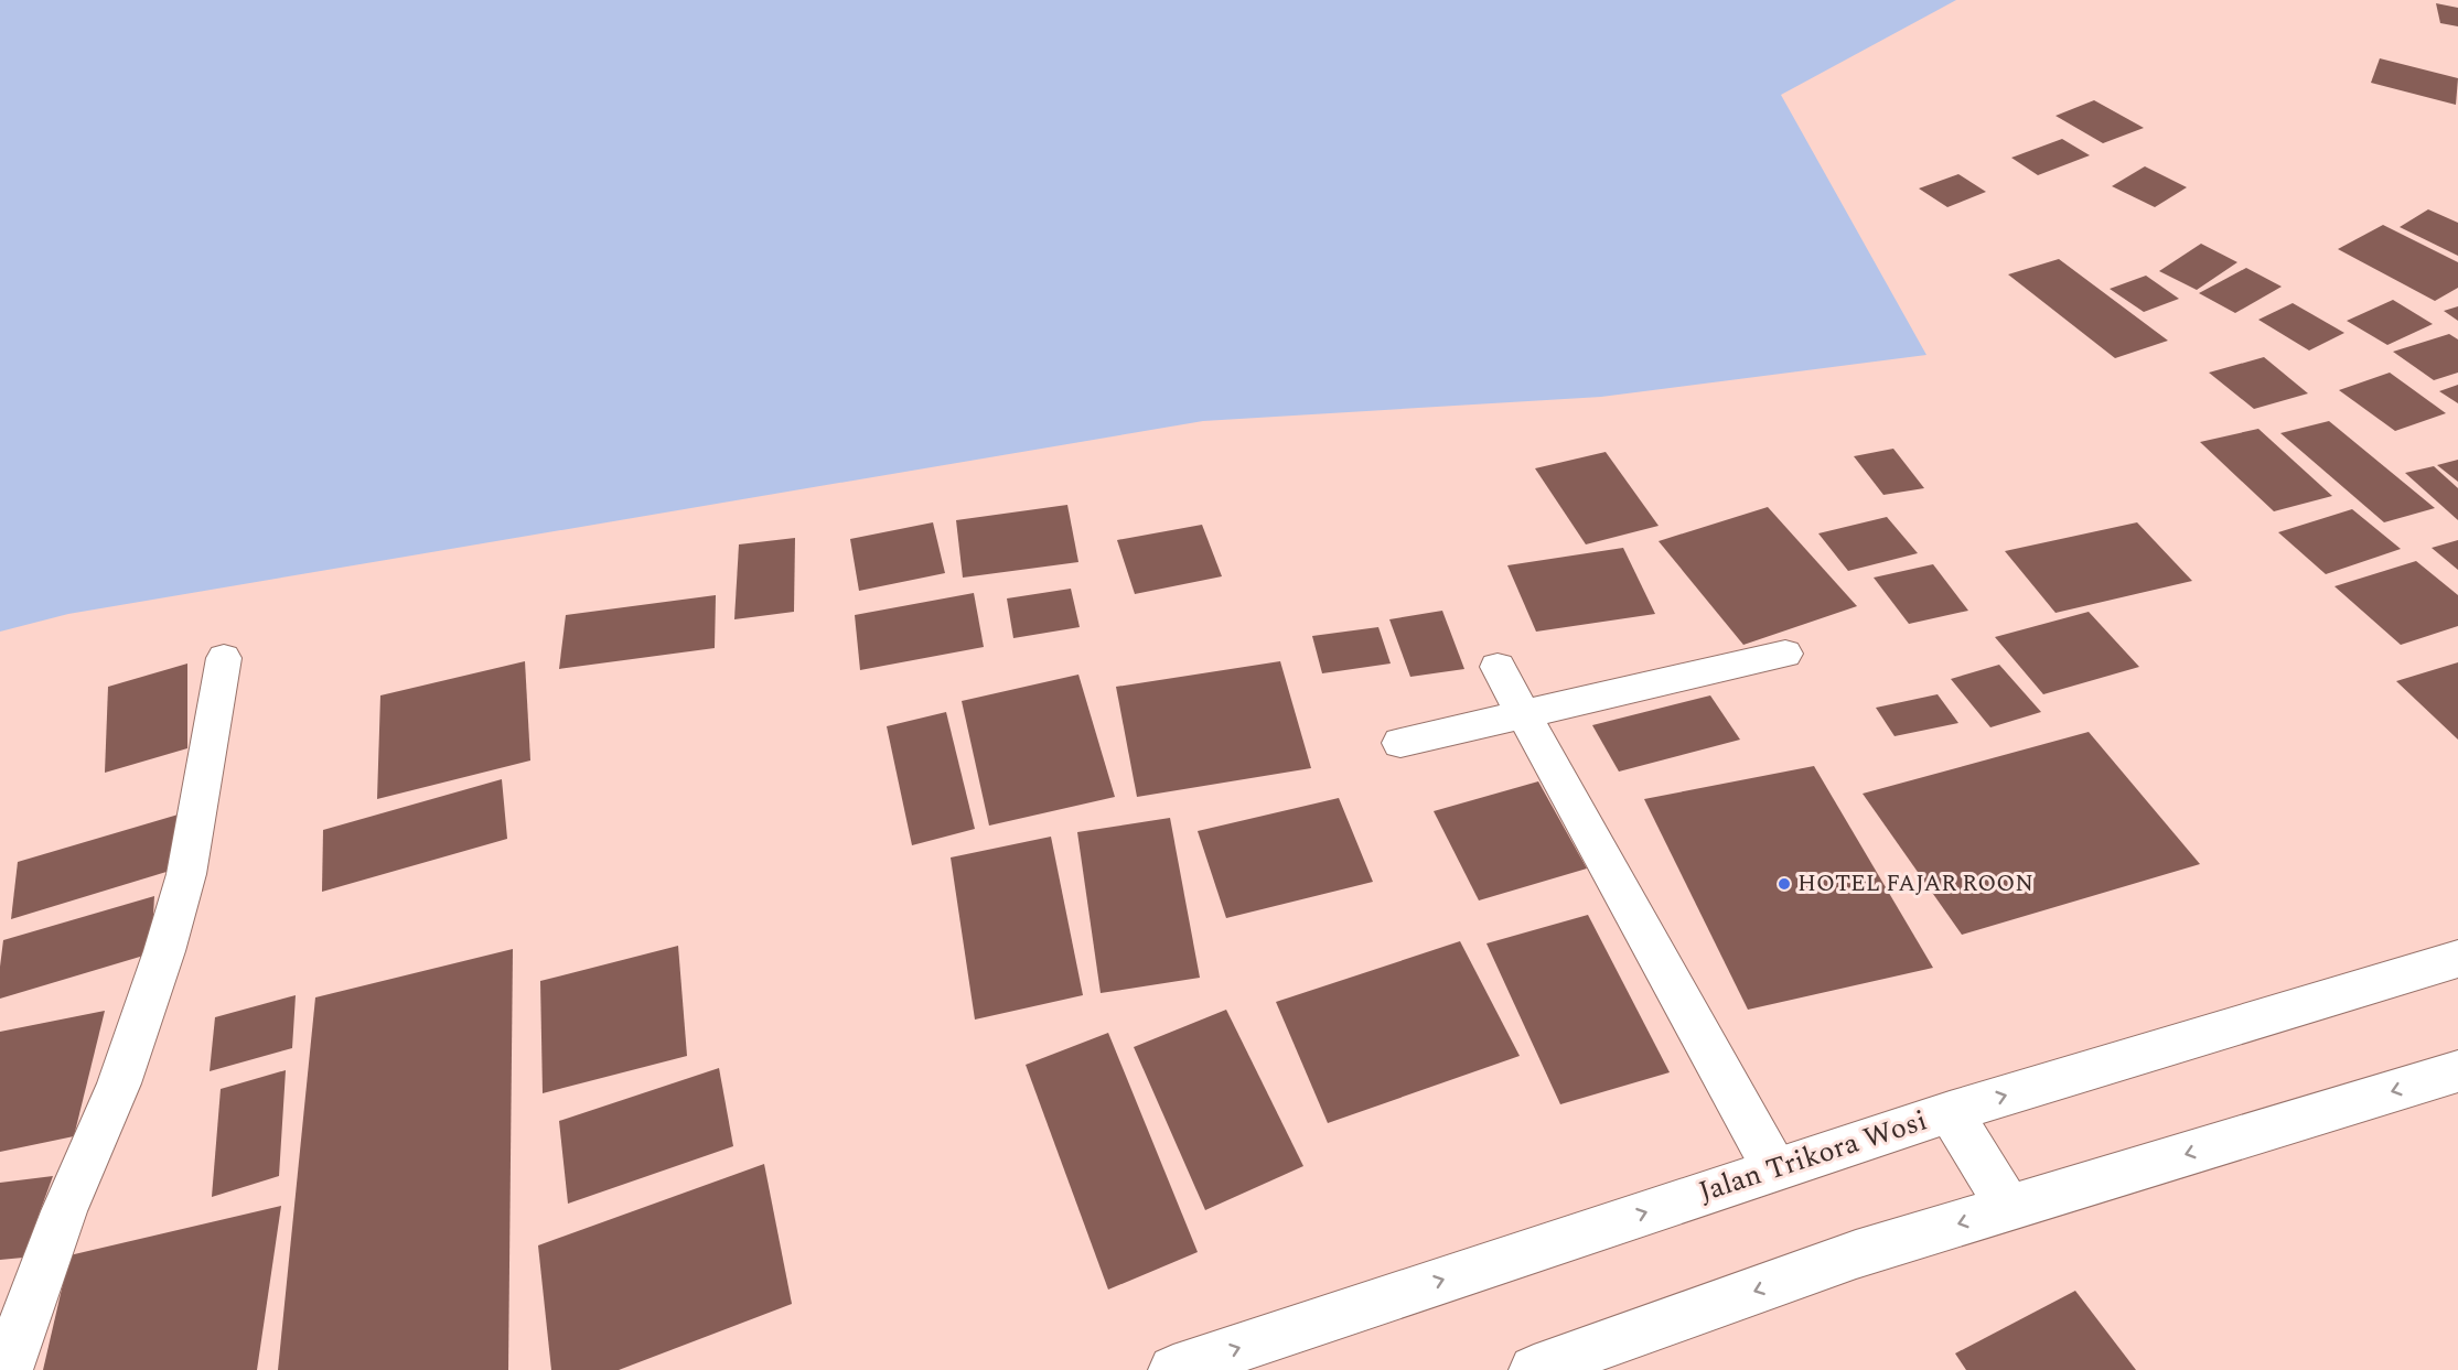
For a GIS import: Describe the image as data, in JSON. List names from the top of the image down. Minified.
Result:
{"streets":{"main road":["Jalan Trikora Wosi"]},"places":["HOTEL FAJAR ROON"]}
